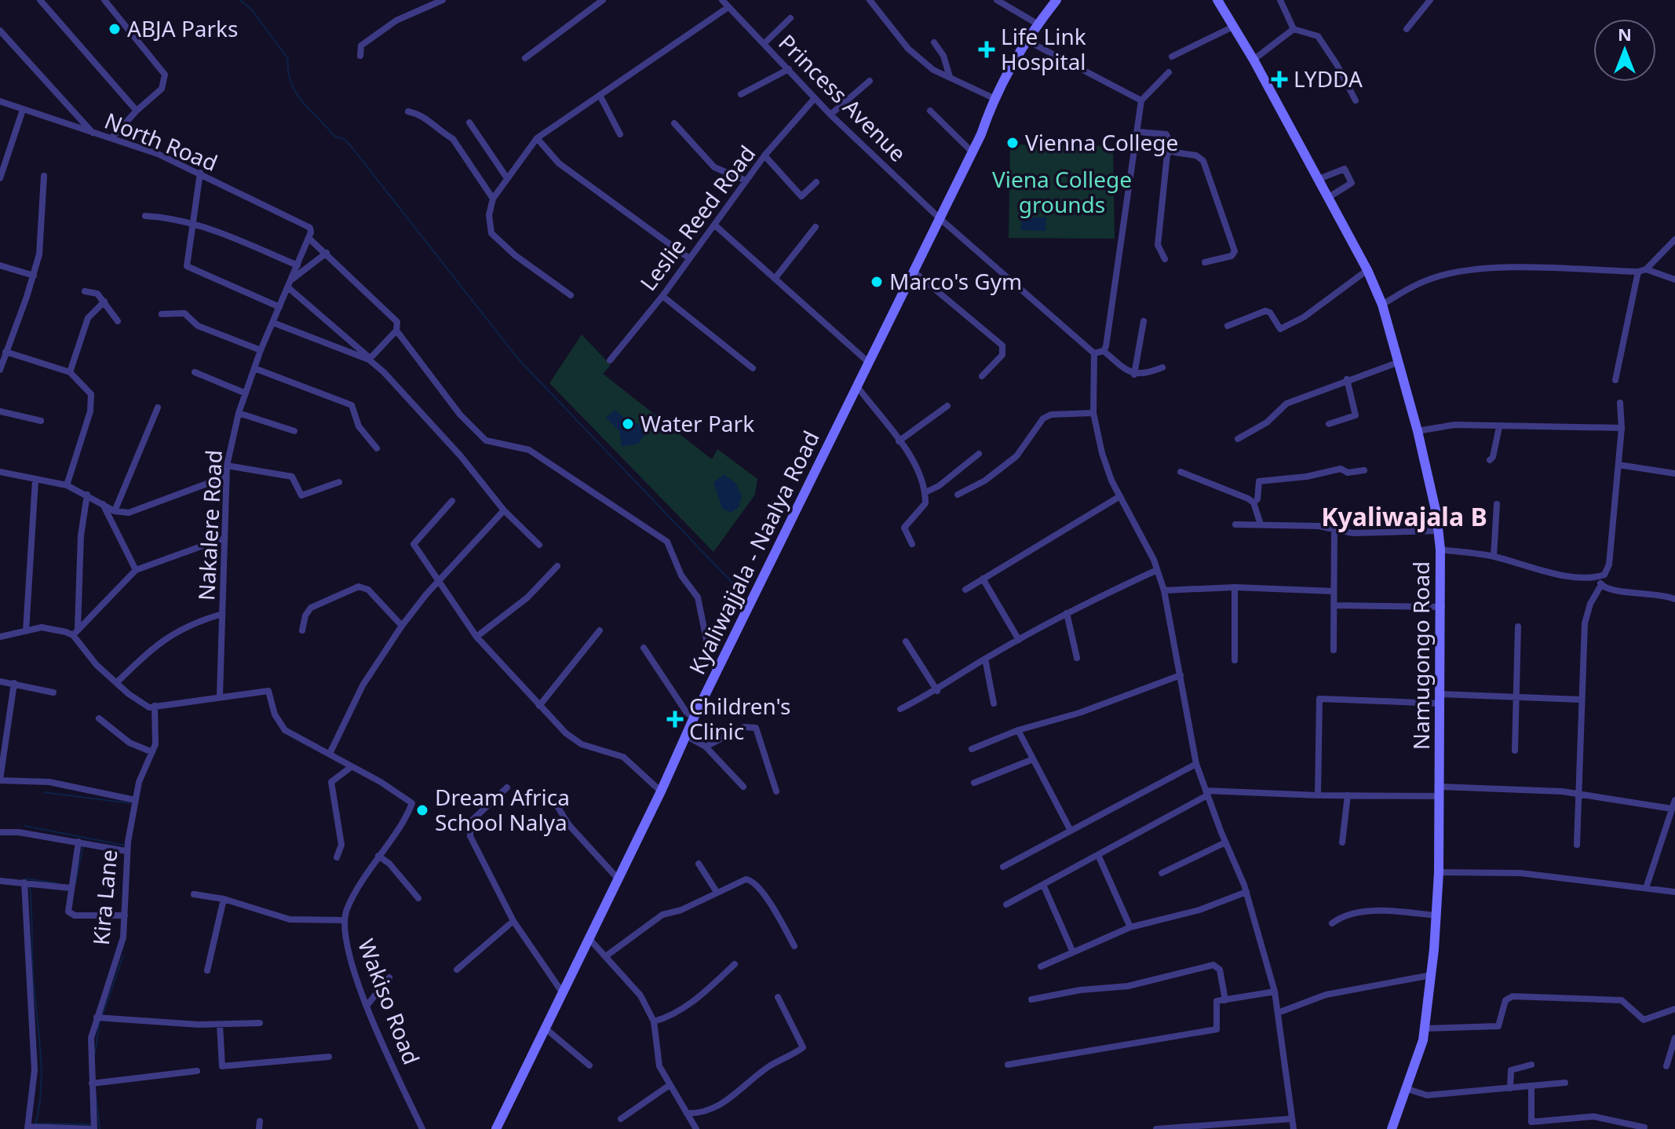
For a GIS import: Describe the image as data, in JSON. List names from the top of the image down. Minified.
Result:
{"streets":{"main road":["Kyaliwajjala - Naalya Road","Namugongo Road"],"street":["Princess Avenue","North Road","Leslie Reed Road","Nakalere Road","Kira Lane","Wakiso Road"]},"crossings":[["Princess Avenue","Leslie Reed Road"],["Princess Avenue","Kyaliwajjala - Naalya Road"],["North Road","Nakalere Road"],["Nakalere Road","Wakiso Road"]],"districts":["Kyaliwajala B"],"parks":["Viena College grounds"],"places":{"other":["ABJA Parks","Vienna College","Marco's Gym","Water Park","Dream Africa School Nalya"],"health":["Life Link Hospital","LYDDA","Children's Clinic"]},"north":"top"}
